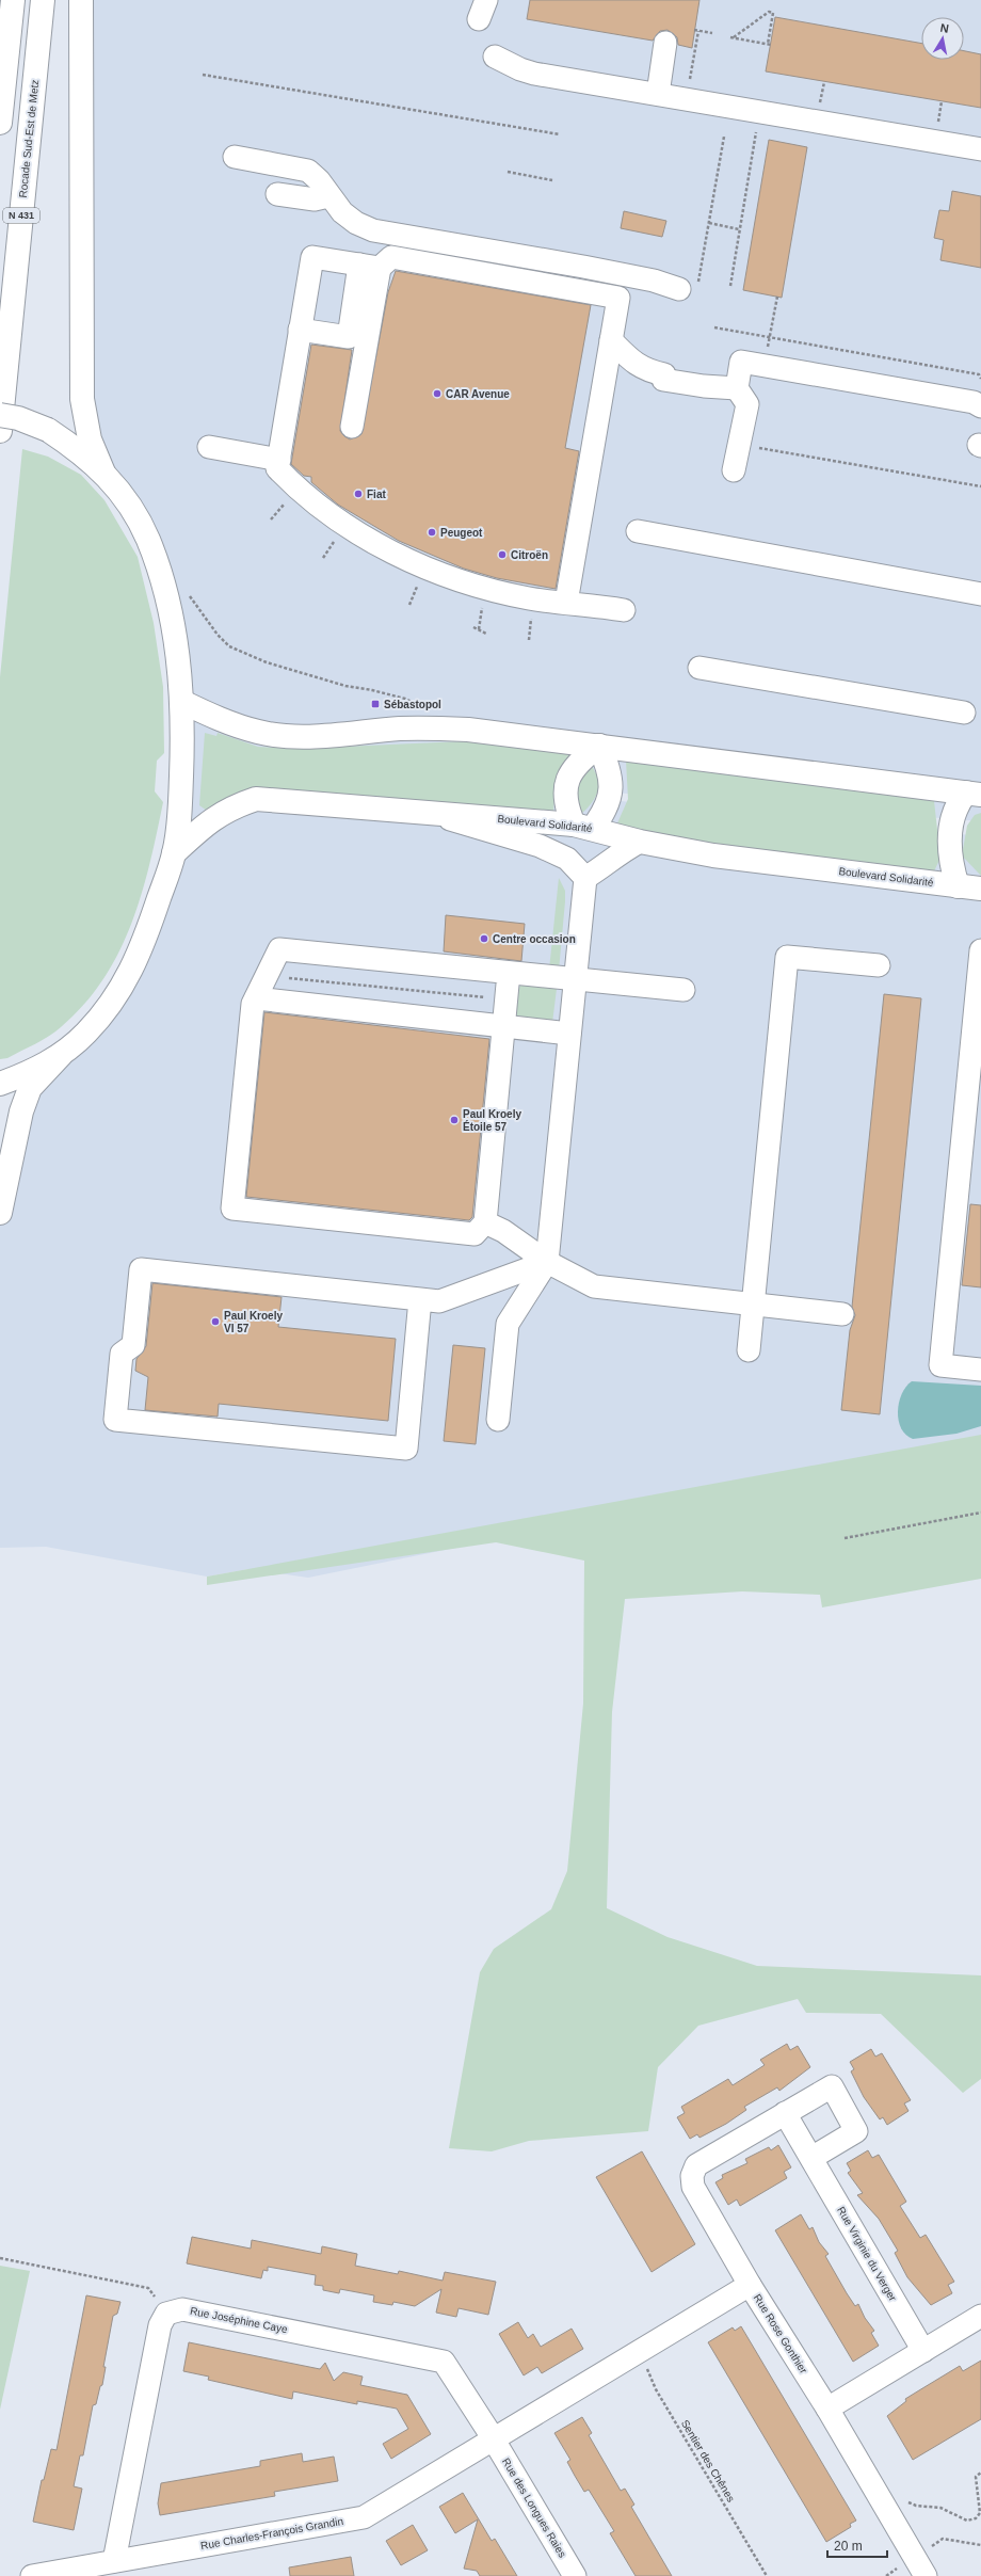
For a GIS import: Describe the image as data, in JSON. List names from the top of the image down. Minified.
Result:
{"streets":{"main road":["Rocade Sud-Est de Metz","N 431","Boulevard Solidarité"],"street":["Rue Virginie du Verger","Rue Joséphine Caye","Rue Rose Gonthier","Rue des Longues Raies","Rue Charles-François Grandin"],"path":["Sentier des Chênes"]},"crossings":[["Rue Joséphine Caye","Rue Rose Gonthier"],["Rue Joséphine Caye","Rue des Longues Raies"],["Rue Joséphine Caye","Rue Charles-François Grandin"],["Rue Rose Gonthier","Sentier des Chênes"],["Rue Rose Gonthier","Rue des Longues Raies"],["Rue Rose Gonthier","Rue Charles-François Grandin"],["Rue des Longues Raies","Rue Charles-François Grandin"]],"places":{"other":["CAR Avenue","Fiat","Peugeot","Citroën","Centre occasion","Paul Kroely Étoile 57","Paul Kroely VI 57"],"transit":["Sébastopol"]},"scale_bar":"20 m","north":"top"}
